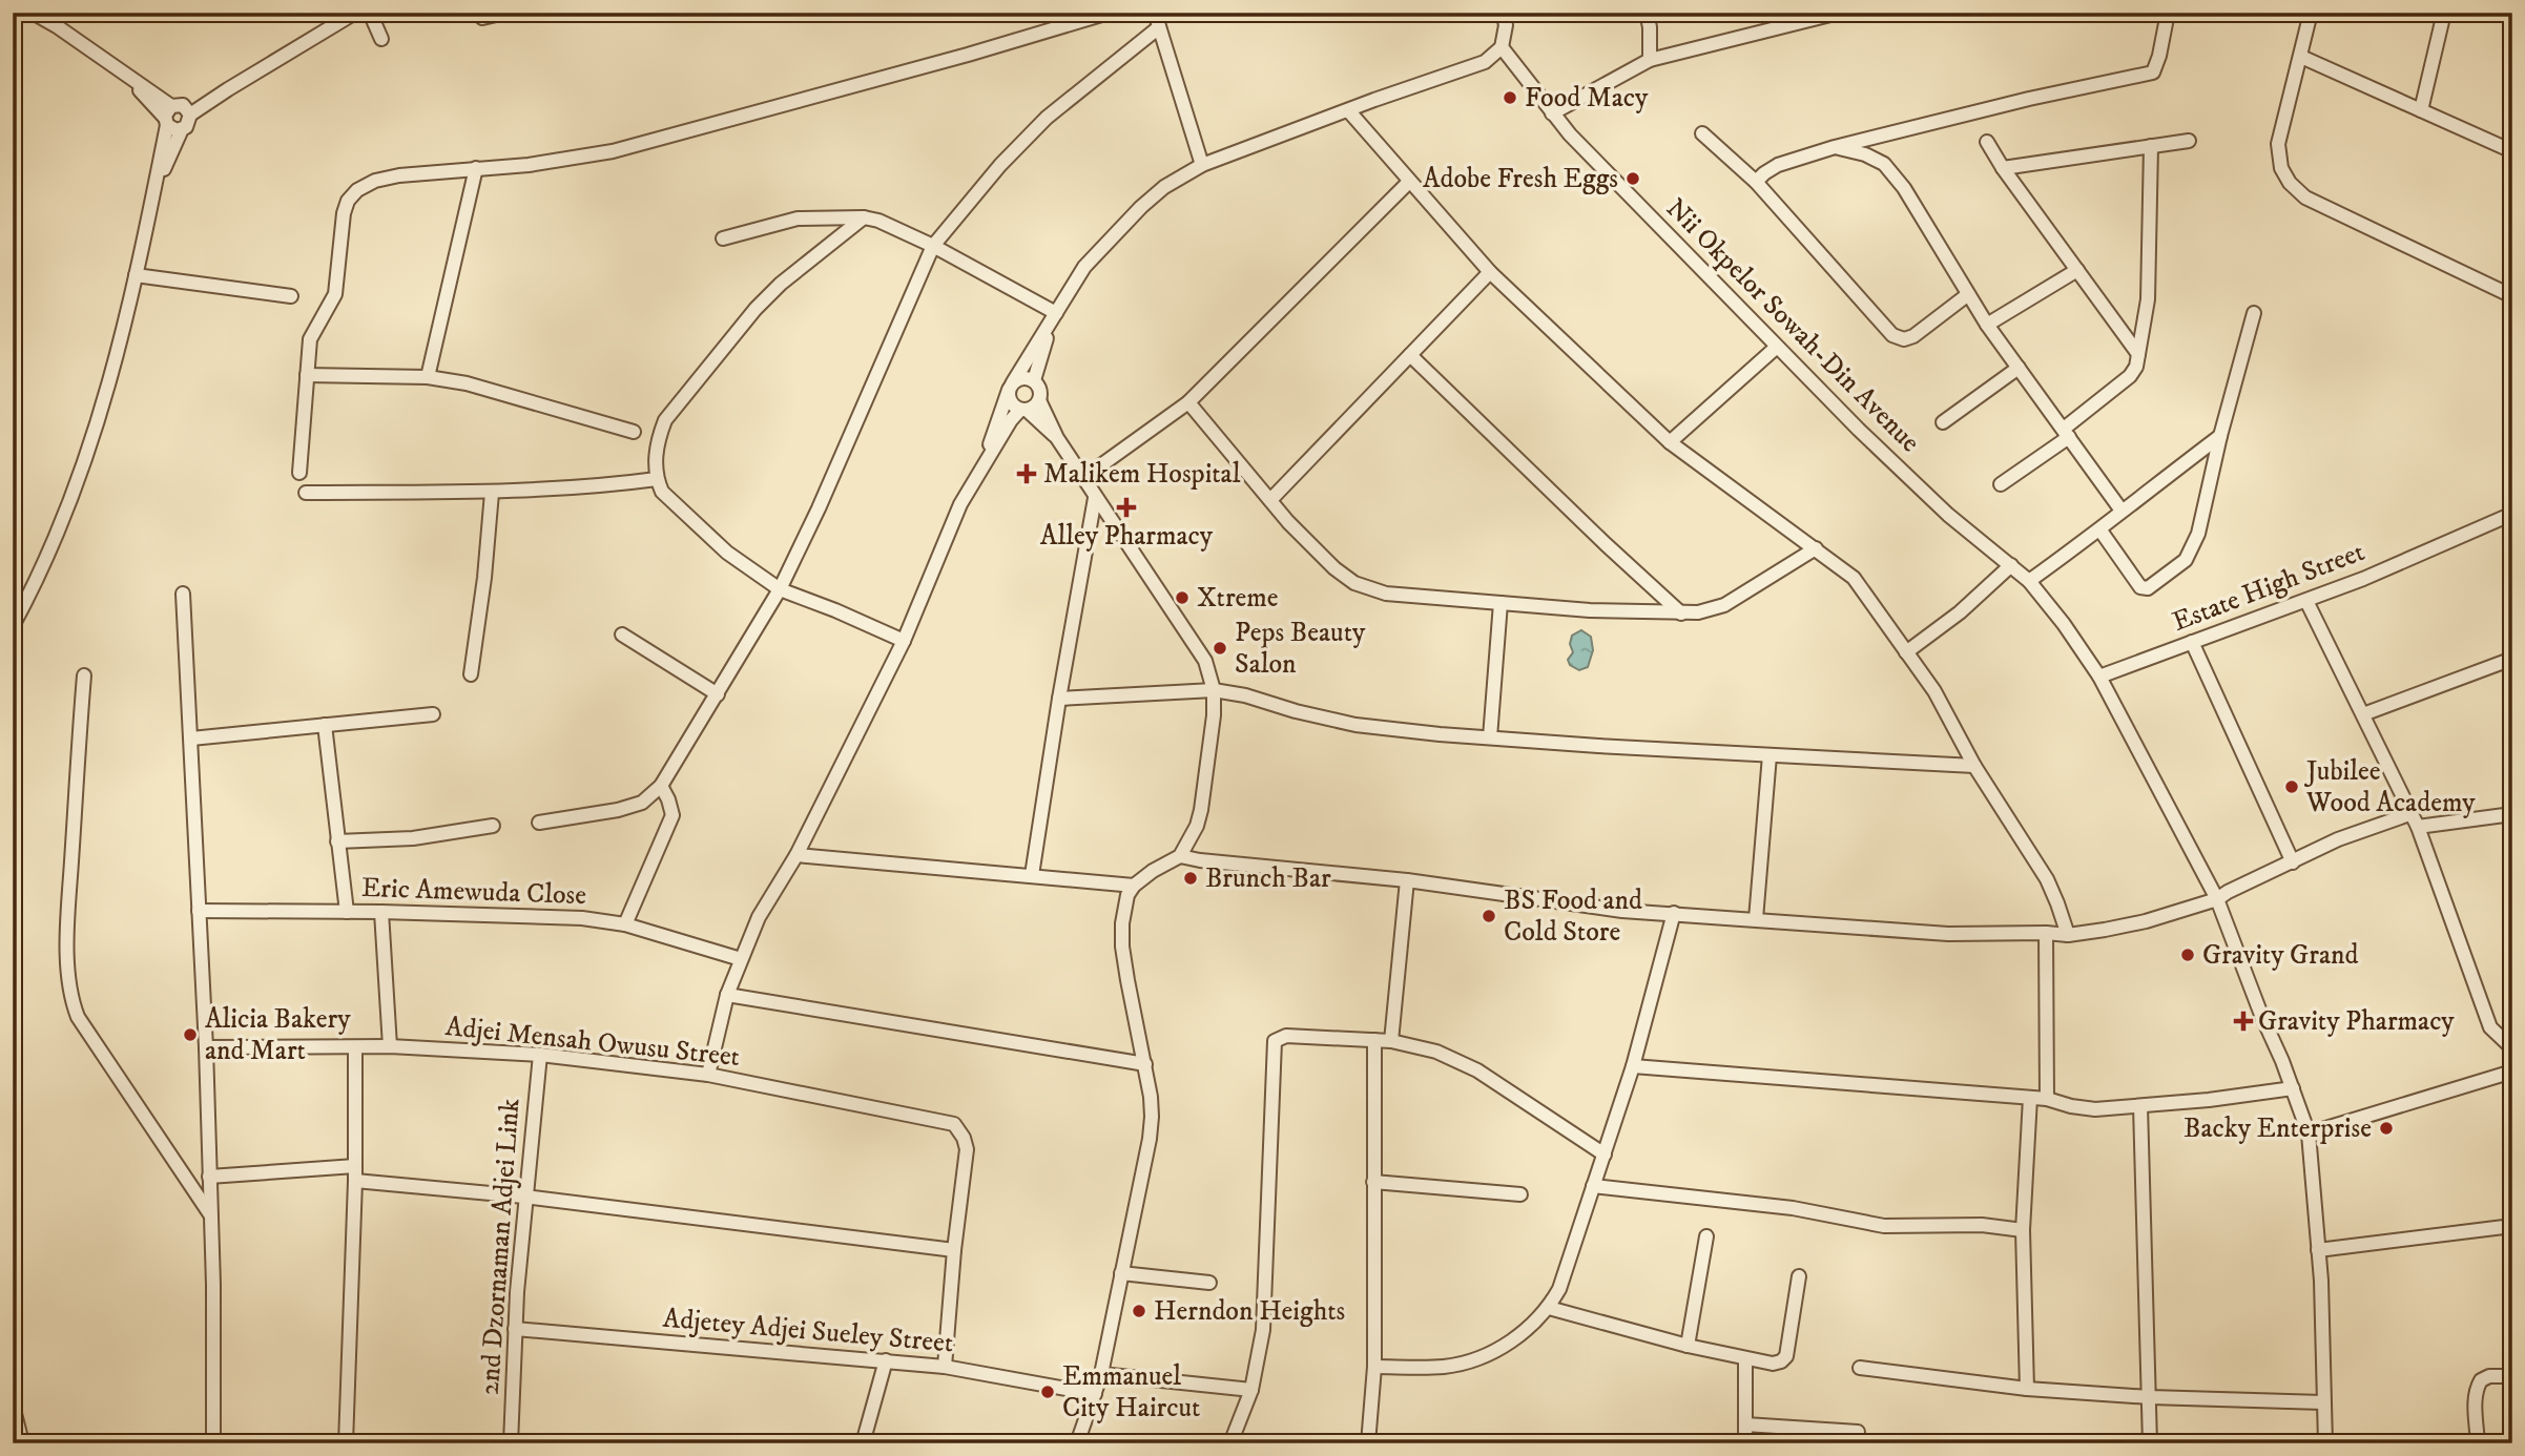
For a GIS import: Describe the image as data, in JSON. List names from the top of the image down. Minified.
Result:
{"streets":{"street":["Nii Okpelor Sowah-Din Avenue","Estate High Street","Eric Amewuda Close","Adjei Mensah Owusu Street","2nd Dzornaman Adjei Link","Adjetey Adjei Sueley Street"]},"crossings":[["Nii Okpelor Sowah-Din Avenue","Estate High Street"],["Adjei Mensah Owusu Street","2nd Dzornaman Adjei Link"],["2nd Dzornaman Adjei Link","Adjetey Adjei Sueley Street"]],"places":{"other":["Food Macy","Adobe Fresh Eggs","Xtreme","Peps Beauty Salon","Jubilee Wood Academy","Brunch Bar","BS Food and Cold Store","Gravity Grand","Alicia Bakery and Mart","Backy Enterprise","Herndon Heights","Emmanuel City Haircut"],"health":["Malikem Hospital","Alley Pharmacy","Gravity Pharmacy"]}}
